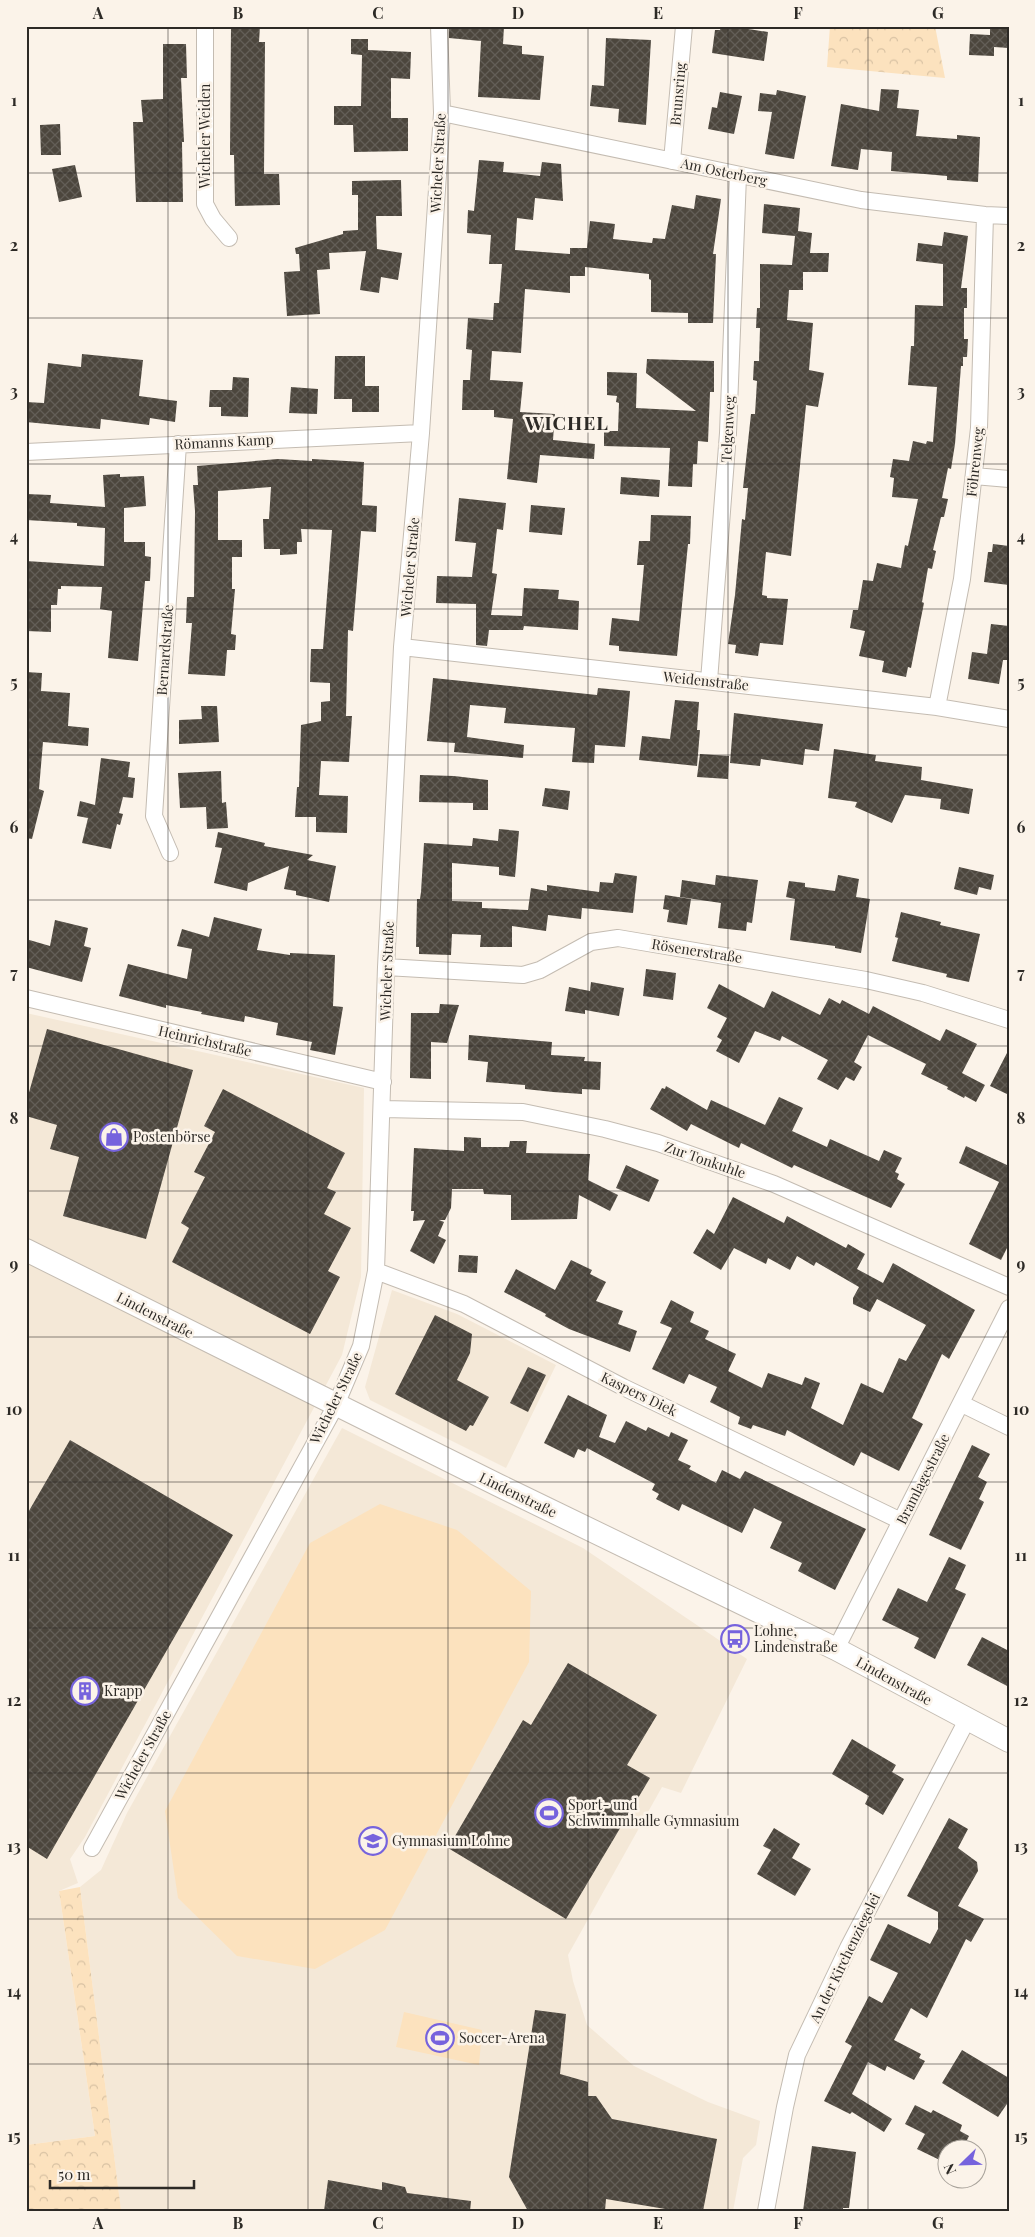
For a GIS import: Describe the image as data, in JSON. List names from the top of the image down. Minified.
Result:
{"streets":{"street":["Brunsring","Wicheler Weiden","Wicheler Straße","Am Osterberg","Telgenweg","Römanns Kamp","Föhrenweg","Bernardstraße","Weidenstraße","Rösenerstraße","Heinrichstraße","Zur Tonkuhle","Lindenstraße","Kaspers Diek","Bramlagestraße","An der Kirchenziegelei"]},"crossings":[["Brunsring","Am Osterberg"],["Wicheler Straße","Am Osterberg"],["Wicheler Straße","Römanns Kamp"],["Wicheler Straße","Weidenstraße"],["Wicheler Straße","Rösenerstraße"],["Wicheler Straße","Heinrichstraße"],["Wicheler Straße","Zur Tonkuhle"],["Wicheler Straße","Lindenstraße"],["Wicheler Straße","Kaspers Diek"],["Am Osterberg","Telgenweg"],["Am Osterberg","Föhrenweg"],["Telgenweg","Weidenstraße"],["Römanns Kamp","Bernardstraße"],["Föhrenweg","Weidenstraße"],["Lindenstraße","Bramlagestraße"],["Lindenstraße","An der Kirchenziegelei"],["Kaspers Diek","Bramlagestraße"]],"districts":["WICHEL"],"places":{"shop":["Postenbörse"],"bus stop":["Lohne, Lindenstraße"],"building":["Krapp"],"sports":["Sport- und Schwimmhalle Gymnasium","Soccer-Arena"],"school or university":["Gymnasium Lohne"]},"scale_bar":"50 m","north":"bottom left","grid":{"columns":["A","B","C","D","E","F","G"],"rows":["1","2","3","4","5","6","7","8","9","10","11","12","13","14","15"]}}
